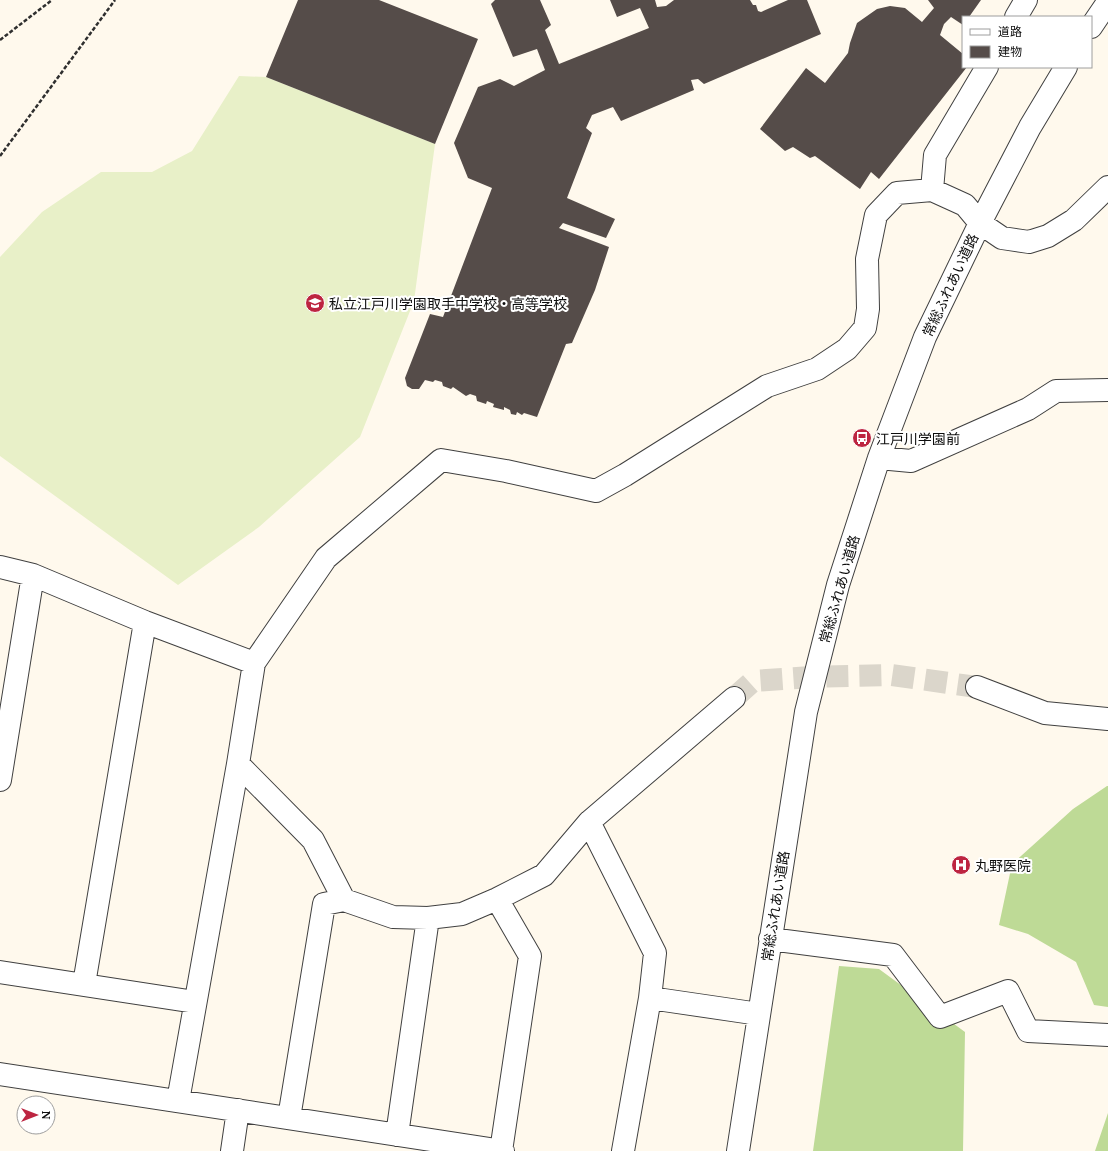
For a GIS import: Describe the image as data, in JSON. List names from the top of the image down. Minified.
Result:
{"streets":{"street":["常総ふれあい道路"]},"places":{"school or university":["私立江戸川学園取手中学校・高等学校"],"bus stop":["江戸川学園前"],"hospital":["丸野医院"]},"legend":["道路","建物"],"north":"right"}
